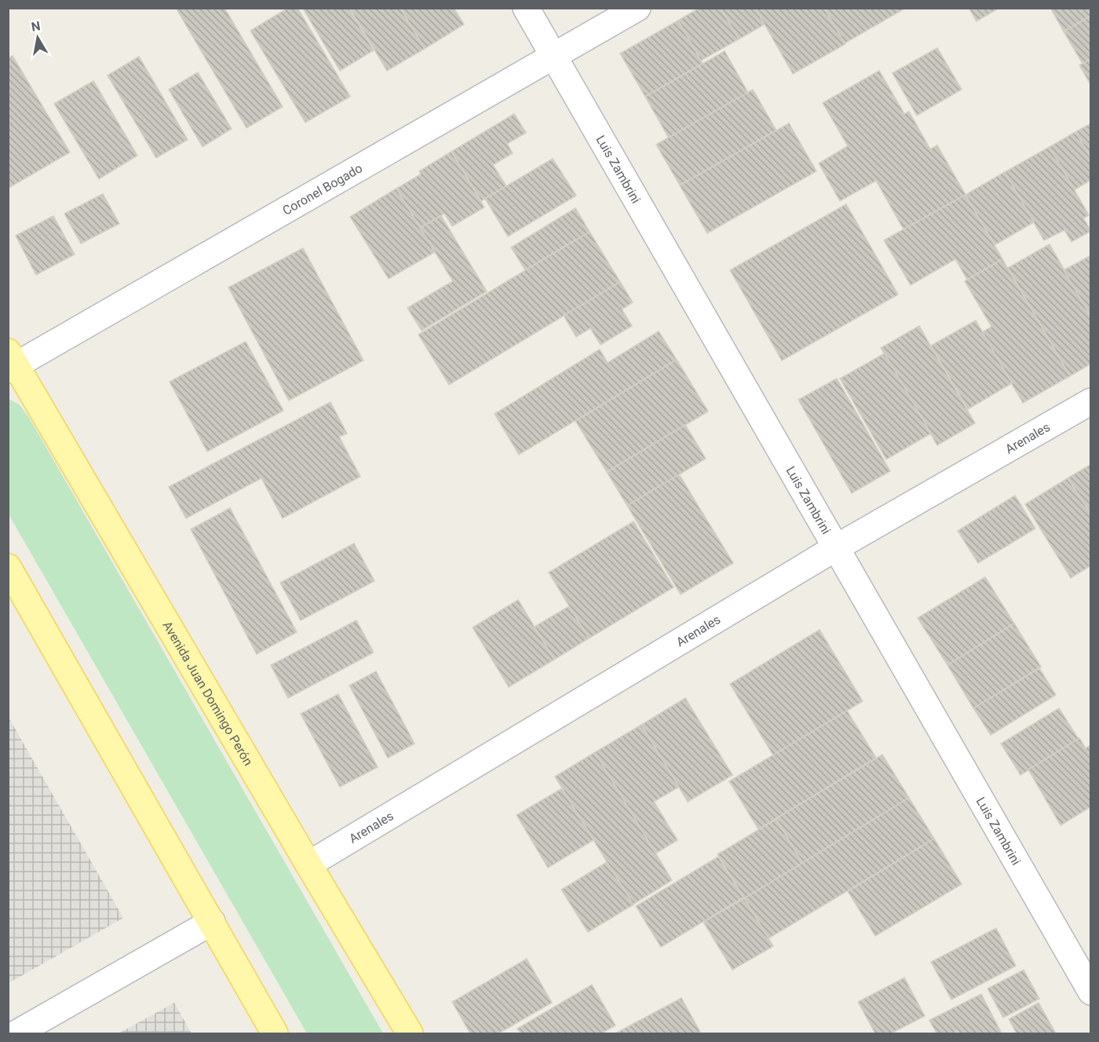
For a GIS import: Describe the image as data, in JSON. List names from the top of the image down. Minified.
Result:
{"streets":{"main road":["Avenida Juan Domingo Perón"],"street":["Luis Zambrini","Coronel Bogado","Arenales"]},"crossings":[["Luis Zambrini","Coronel Bogado"],["Luis Zambrini","Arenales"],["Coronel Bogado","Avenida Juan Domingo Perón"],["Arenales","Avenida Juan Domingo Perón"]],"north":"top"}
